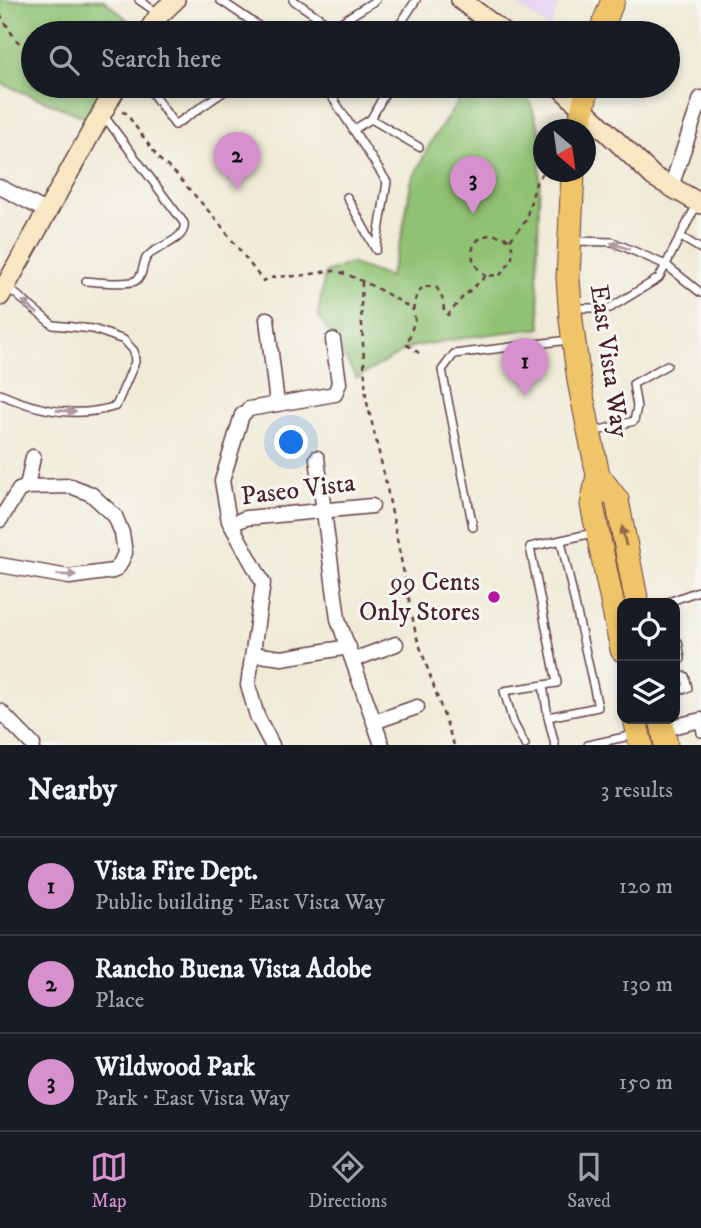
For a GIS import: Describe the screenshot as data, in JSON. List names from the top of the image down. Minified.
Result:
{"streets":{"main road":["East Vista Way"],"street":["Paseo Vista"]},"places":["99 Cents Only Stores"],"north":"bottom right","page":{"search":"Search here","pins":["2","3","1"],"heading":["Nearby","3 results"],"list":[{"mark":"1","name":"Vista Fire Dept.","note":"Public building · East Vista Way","value":"120 m"},{"mark":"2","name":"Rancho Buena Vista Adobe","note":"Place","value":"130 m"},{"mark":"3","name":"Wildwood Park","note":"Park · East Vista Way","value":"150 m"}],"nav":["Map","Directions","Saved"]}}
